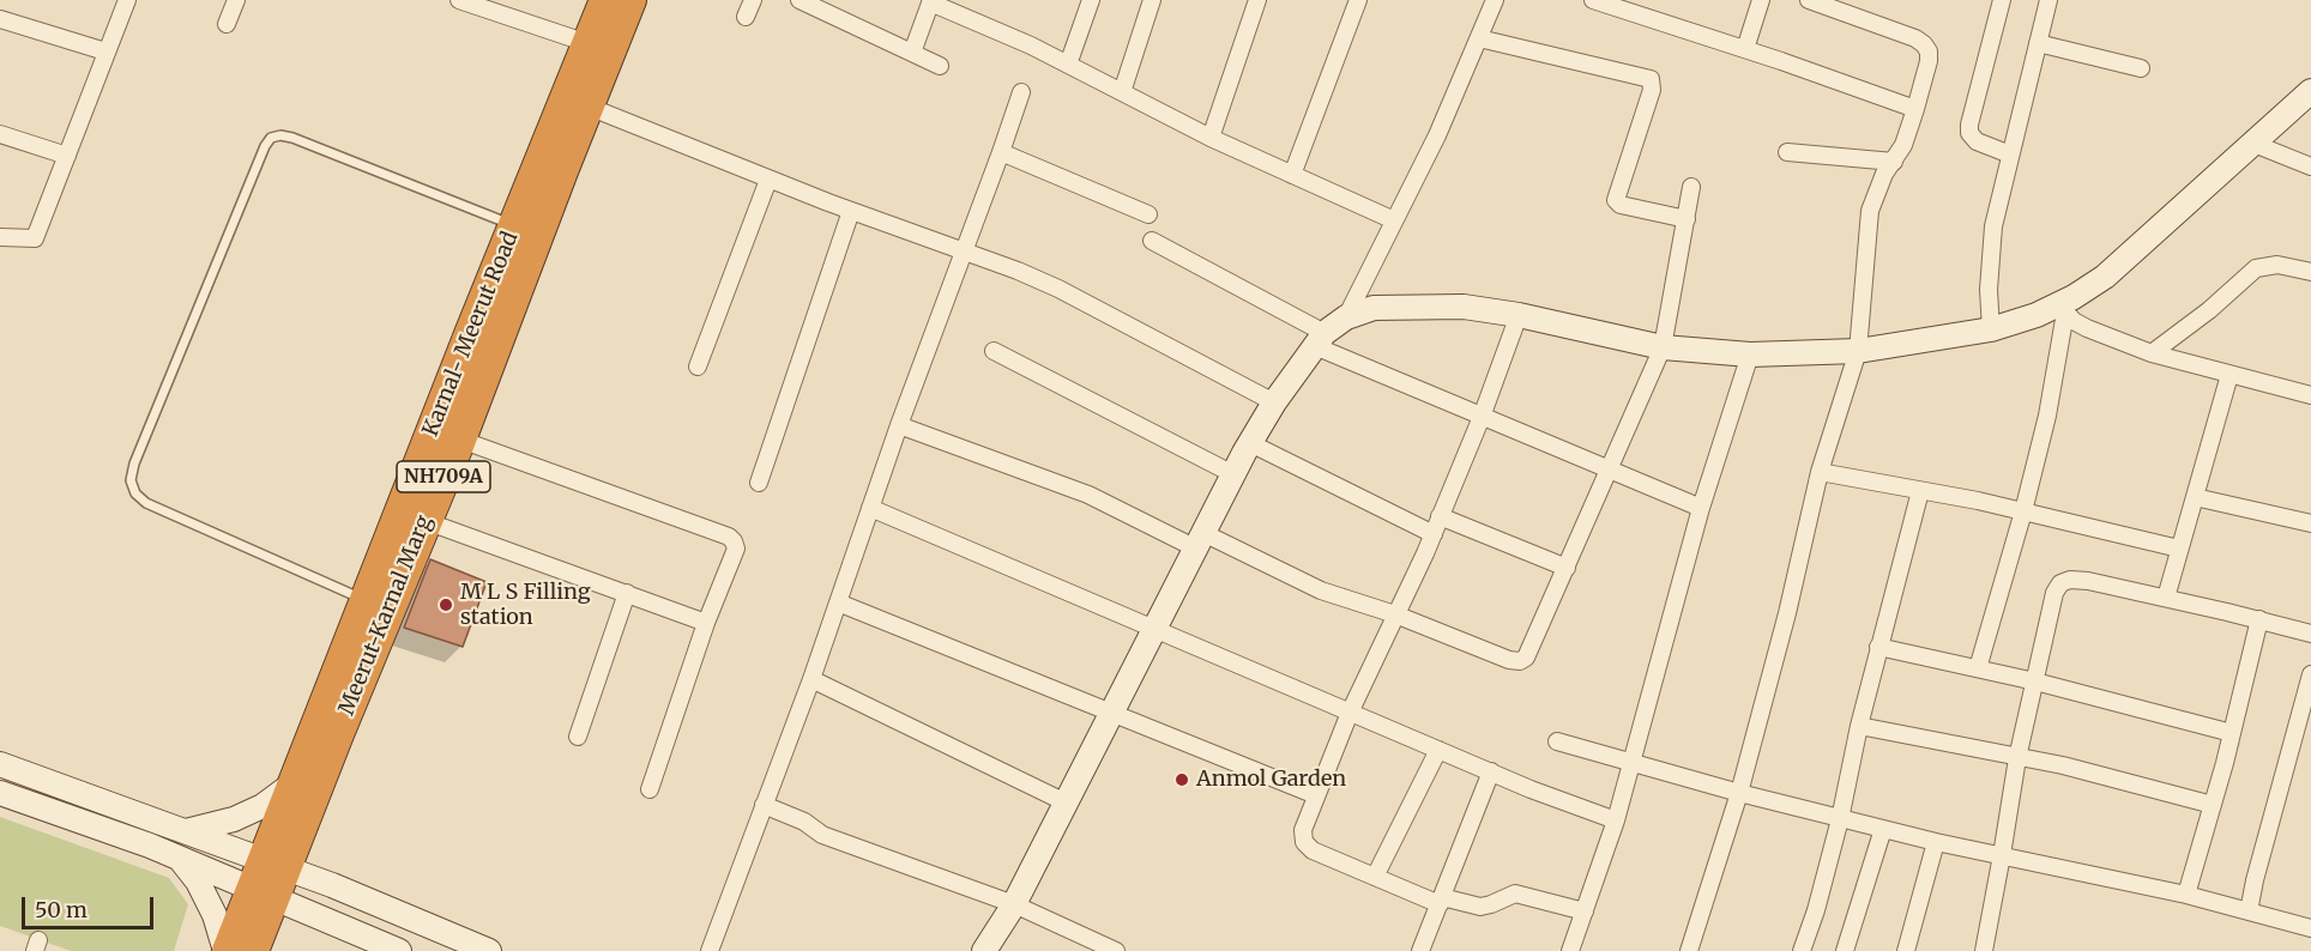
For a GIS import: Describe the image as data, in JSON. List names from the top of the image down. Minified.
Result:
{"streets":{"highway":["Karnal- Meerut Road","NH709A","Meerut-Karnal Marg"]},"crossings":[["Karnal- Meerut Road","Meerut-Karnal Marg"]],"places":["M L S Filling station","Anmol Garden"],"scale_bar":"50 m"}
